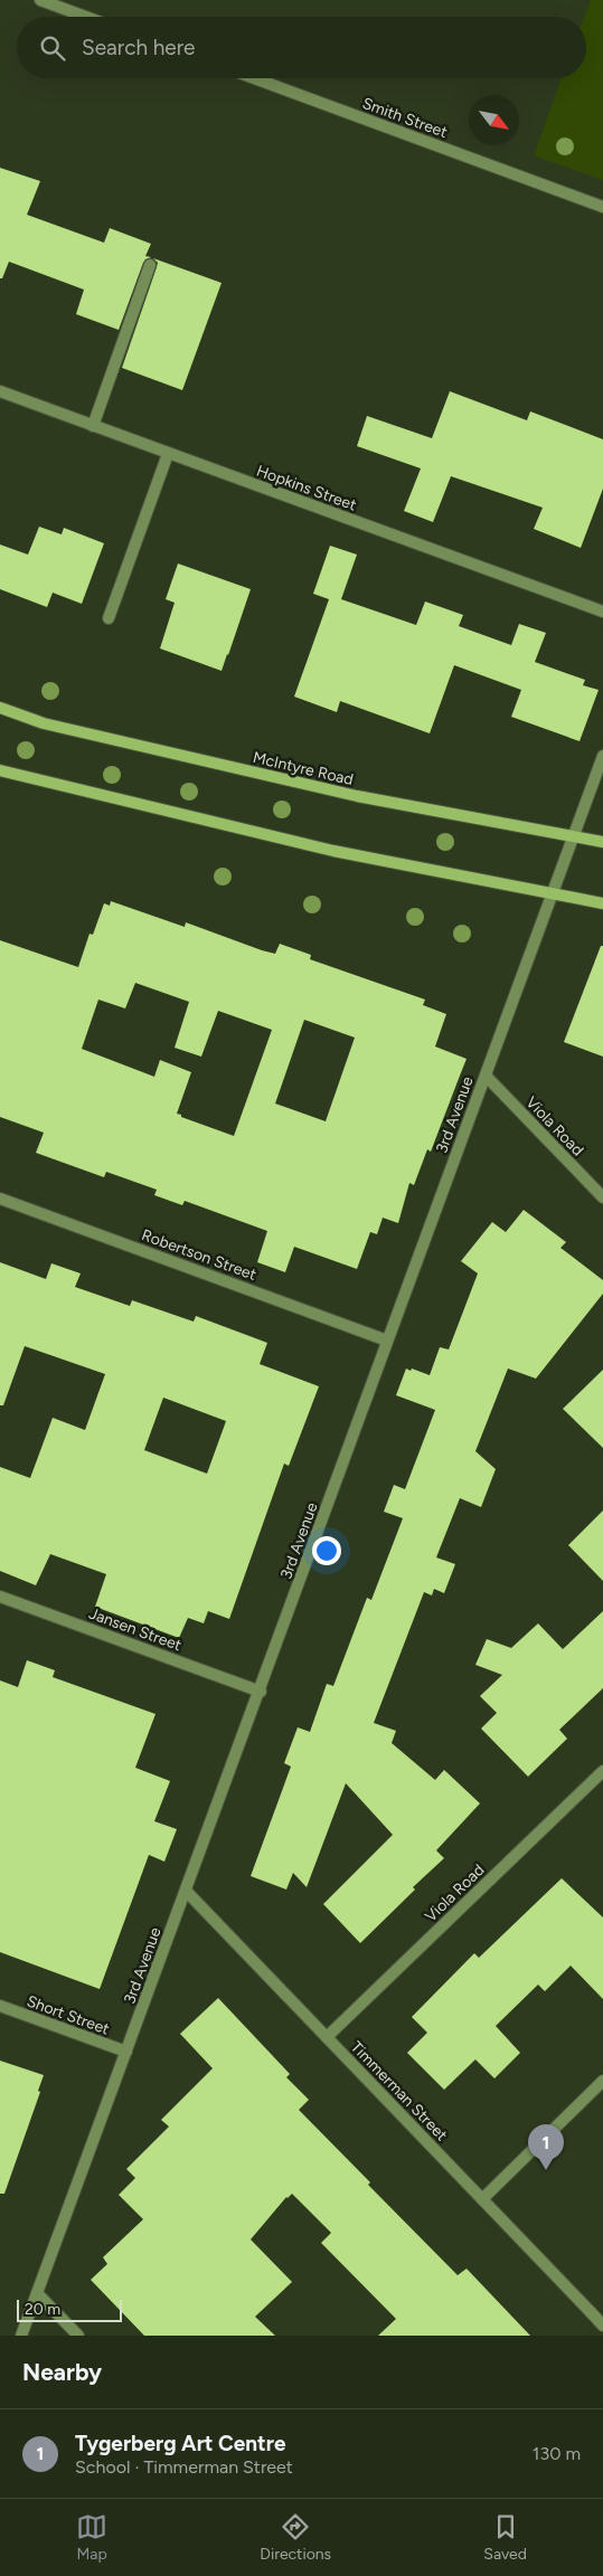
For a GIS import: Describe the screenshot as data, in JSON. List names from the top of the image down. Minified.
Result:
{"streets":{"main road":["McIntyre Road"],"street":["Smith Street","Hopkins Street","3rd Avenue","Viola Road","Robertson Street","Jansen Street","Short Street","Timmerman Street"]},"crossings":[["McIntyre Road","3rd Avenue"],["3rd Avenue","Viola Road"],["3rd Avenue","Robertson Street"],["3rd Avenue","Jansen Street"],["3rd Avenue","Short Street"],["3rd Avenue","Timmerman Street"],["Viola Road","Timmerman Street"]],"scale_bar":"20 m","north":"bottom right","page":{"search":"Search here","pins":"1","scale":"20 m","heading":"Nearby","list":[{"mark":"1","name":"Tygerberg Art Centre","note":"School · Timmerman Street","value":"130 m"}],"nav":["Map","Directions","Saved"]}}
